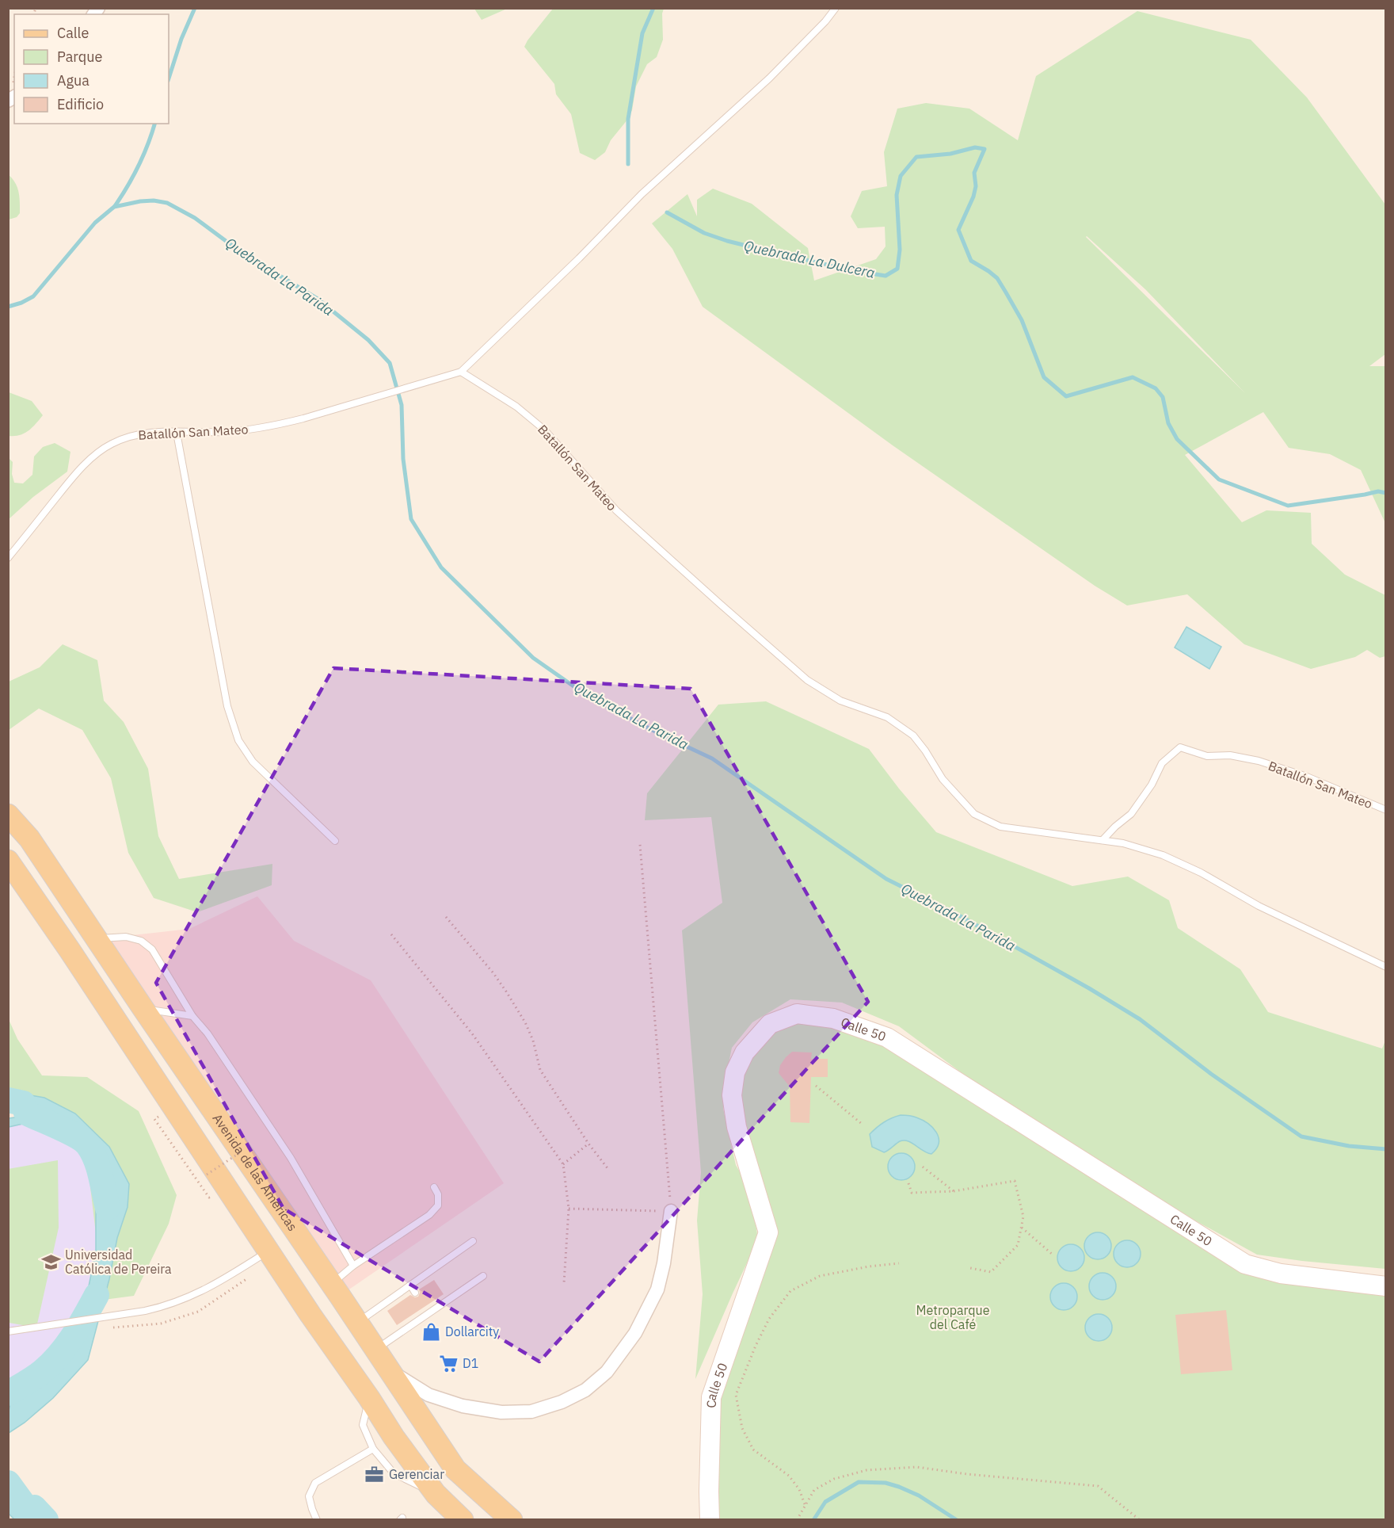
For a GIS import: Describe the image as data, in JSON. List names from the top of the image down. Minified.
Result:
{"streets":{"main road":["Avenida de las Américas"],"street":["Calle 50"],"lane":["Batallón San Mateo"]},"water":["Quebrada La Dulcera","Quebrada La Parida"],"parks":["Metroparque del Café"],"places":{"school or university":["Universidad Católica de Pereira"],"shop":["Dollarcity"],"supermarket":["D1"],"office":["Gerenciar"]},"legend":["Calle","Parque","Agua","Edificio"]}
